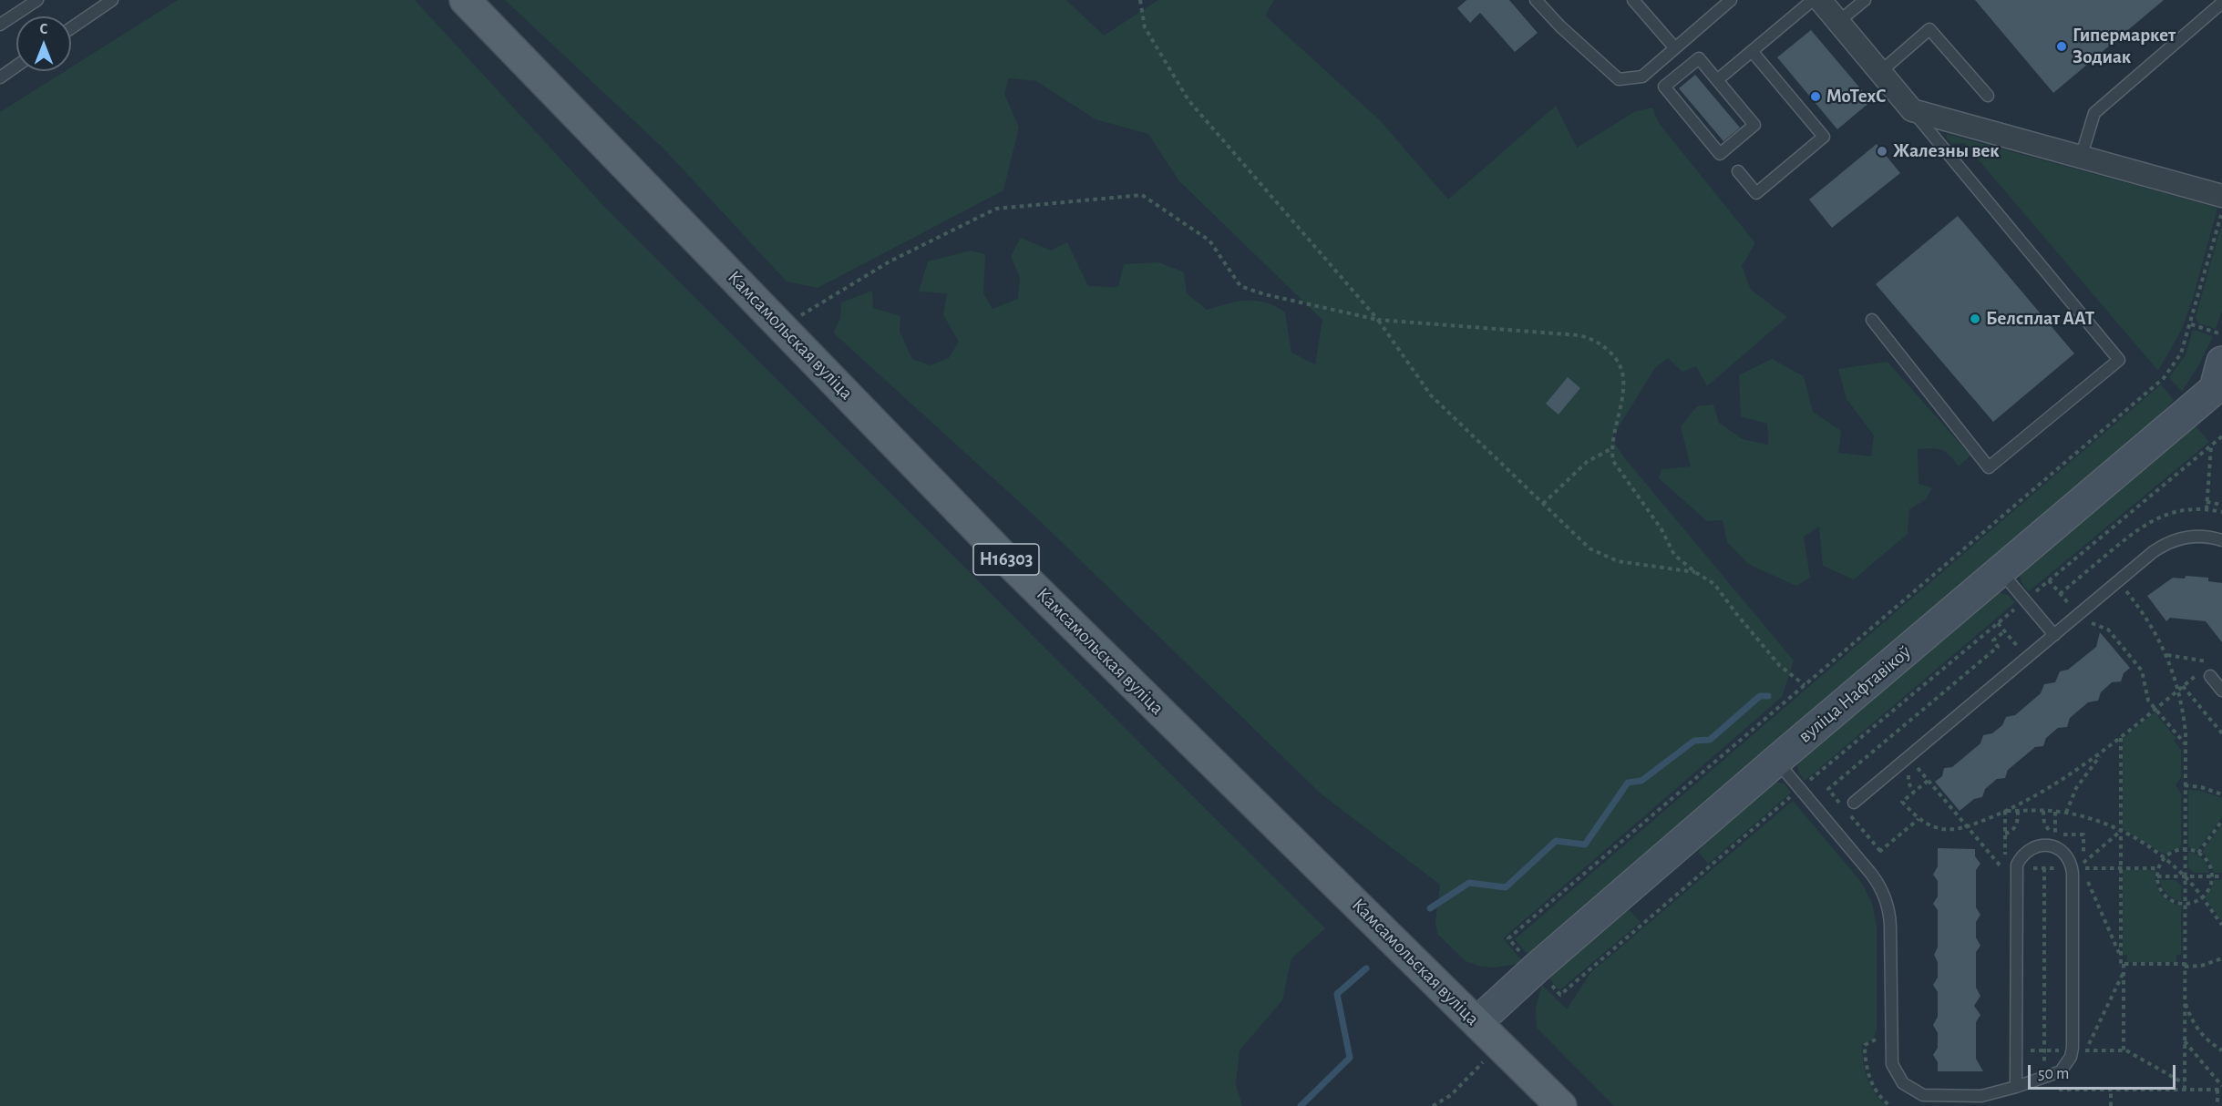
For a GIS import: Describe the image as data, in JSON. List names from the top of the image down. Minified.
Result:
{"streets":{"main road":["Камсамольская вуліца","Н16303"],"street":["вуліца Нафтавікоў"]},"crossings":[["Камсамольская вуліца","вуліца Нафтавікоў"]],"places":["Гипермаркет Зодиак","MoTexC","Жалезны век","Белсплат ААТ"],"scale_bar":"50 m","north":"top"}
